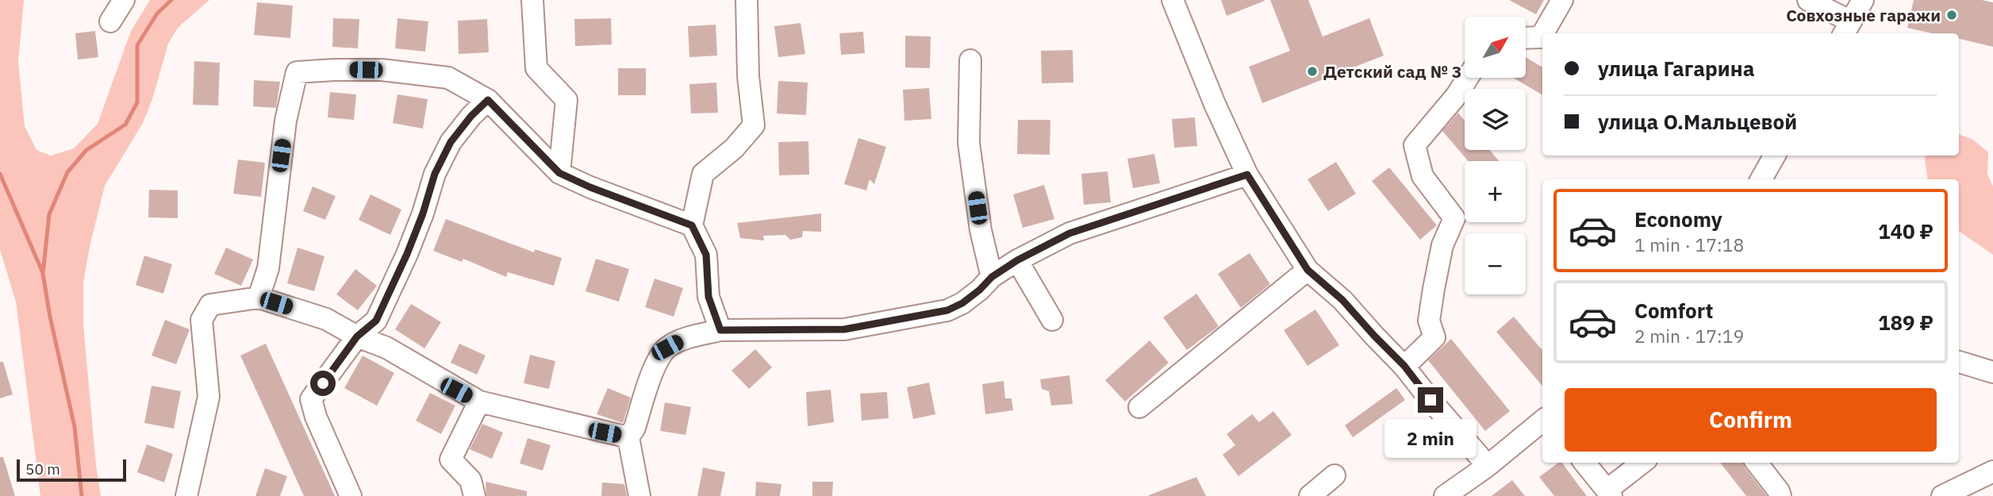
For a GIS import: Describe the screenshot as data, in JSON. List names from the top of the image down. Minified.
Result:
{"places":["Совхозные гаражи","Детский сад № 3"],"scale_bar":"50 m","north":"top right","page":{"map_buttons":["+","−"],"banner":["улица Гагарина","улица О.Мальцевой"],"list":[{"name":"Economy","note":"1 min · 17:18","value":"140 ₽"},{"name":"Comfort","note":"2 min · 17:19","value":"189 ₽"}],"buttons":"Confirm","bubble":"2 min","scale":"50 m"}}
